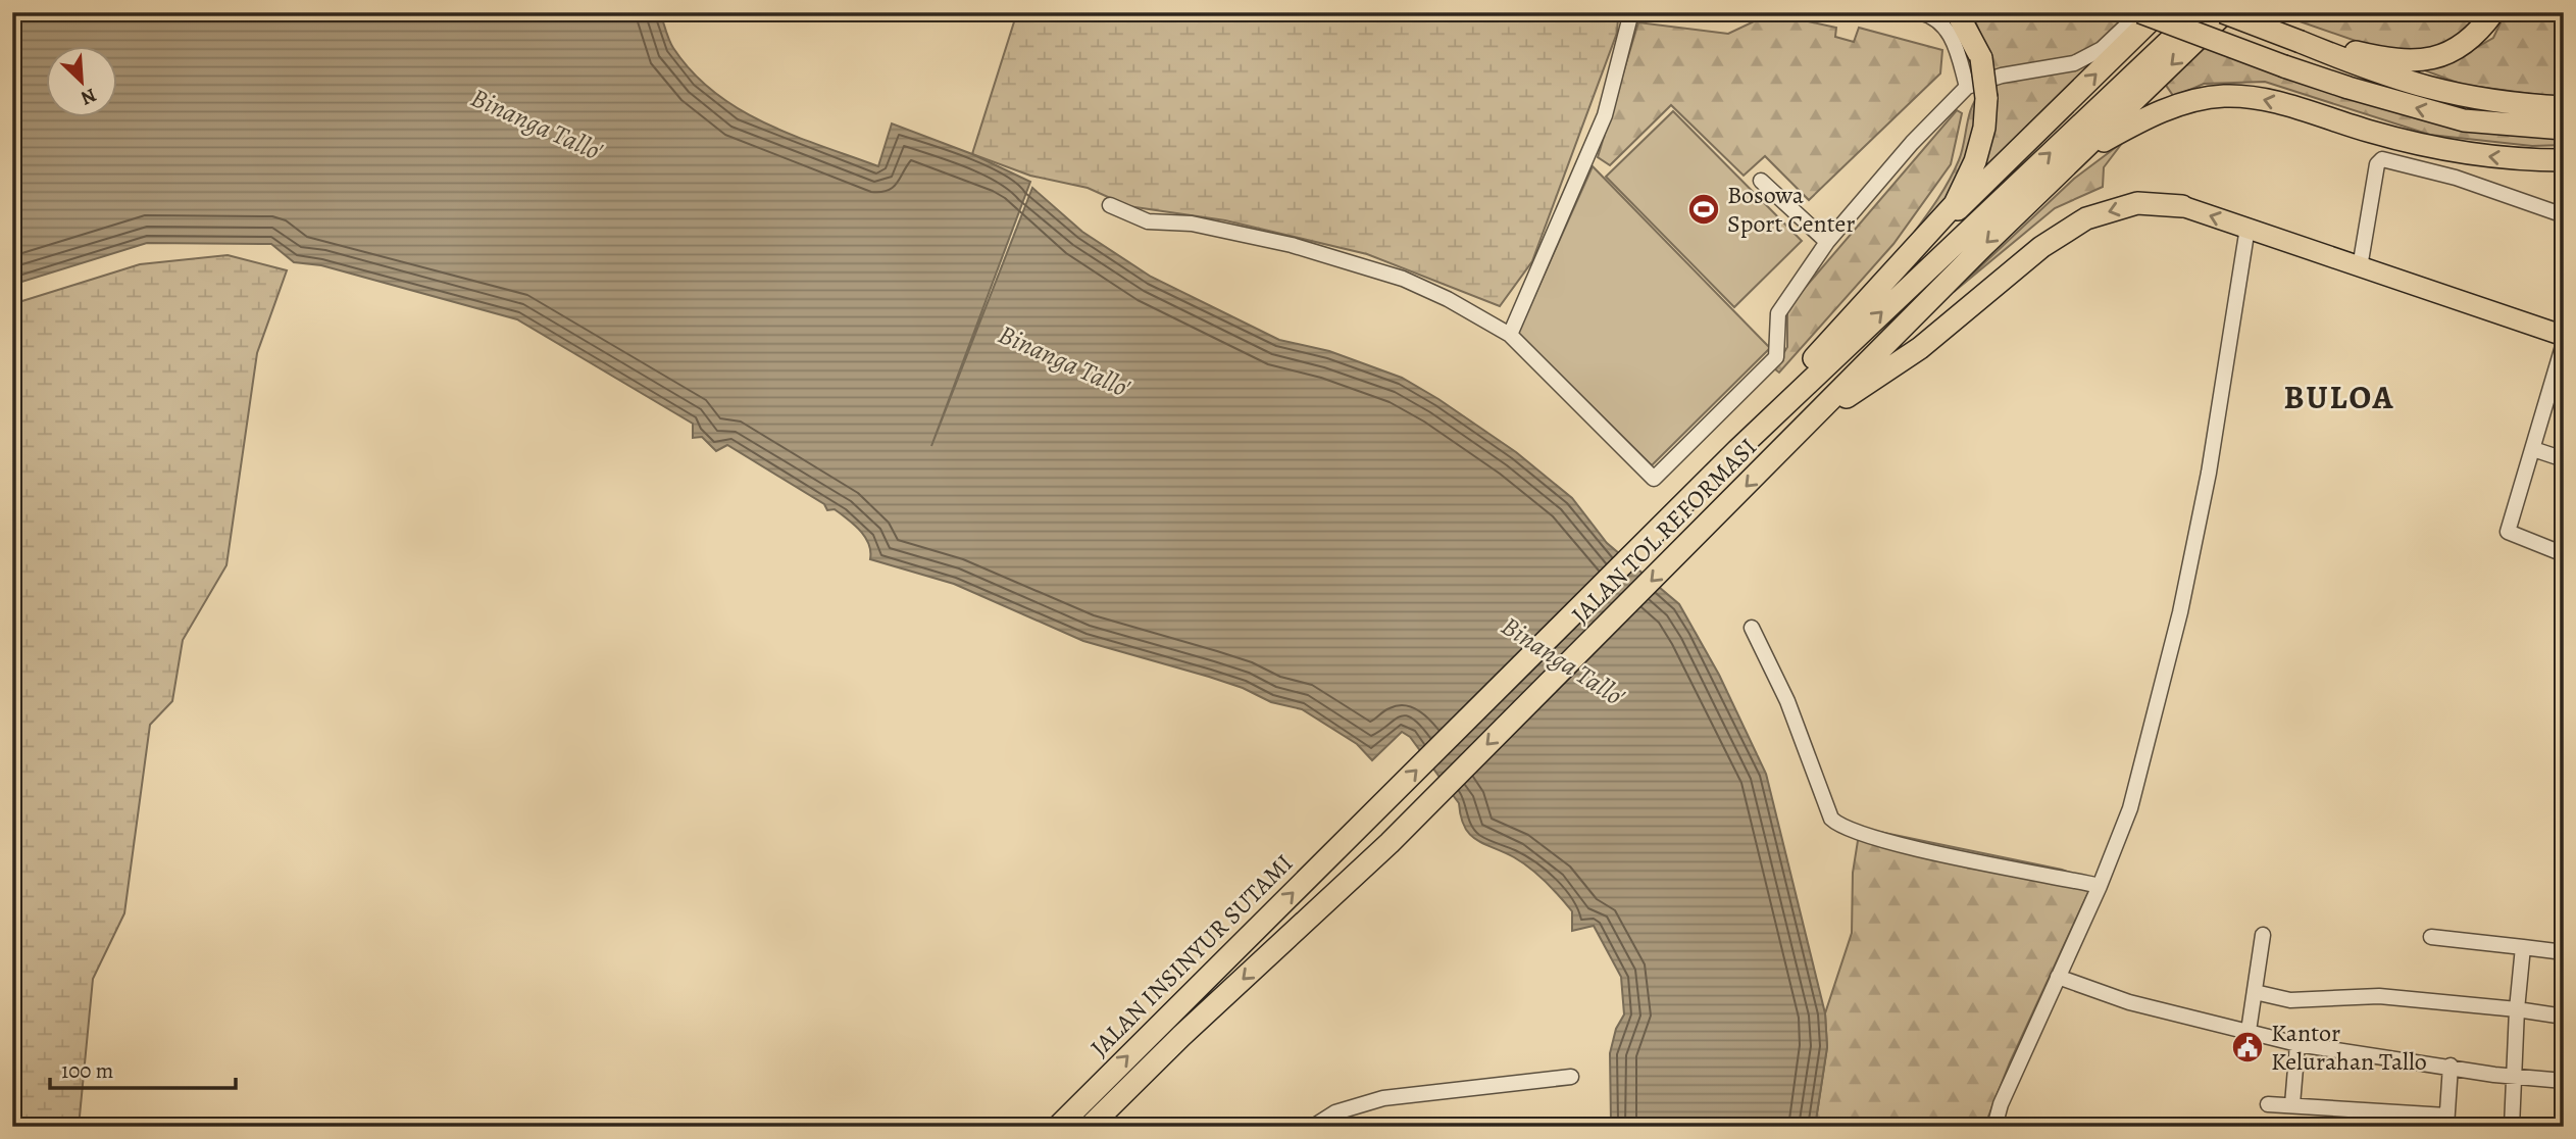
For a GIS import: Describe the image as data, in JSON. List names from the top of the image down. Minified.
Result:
{"streets":{"highway":["JALAN TOL REFORMASI","JALAN INSINYUR SUTAMI"]},"crossings":[["JALAN TOL REFORMASI","JALAN INSINYUR SUTAMI"]],"districts":["BULOA"],"water":["Binanga Tallo'"],"places":{"sports":["Bosowa Sport Center"],"public building":["Kantor Kelurahan Tallo"]},"scale_bar":"100 m","north":"bottom right"}
